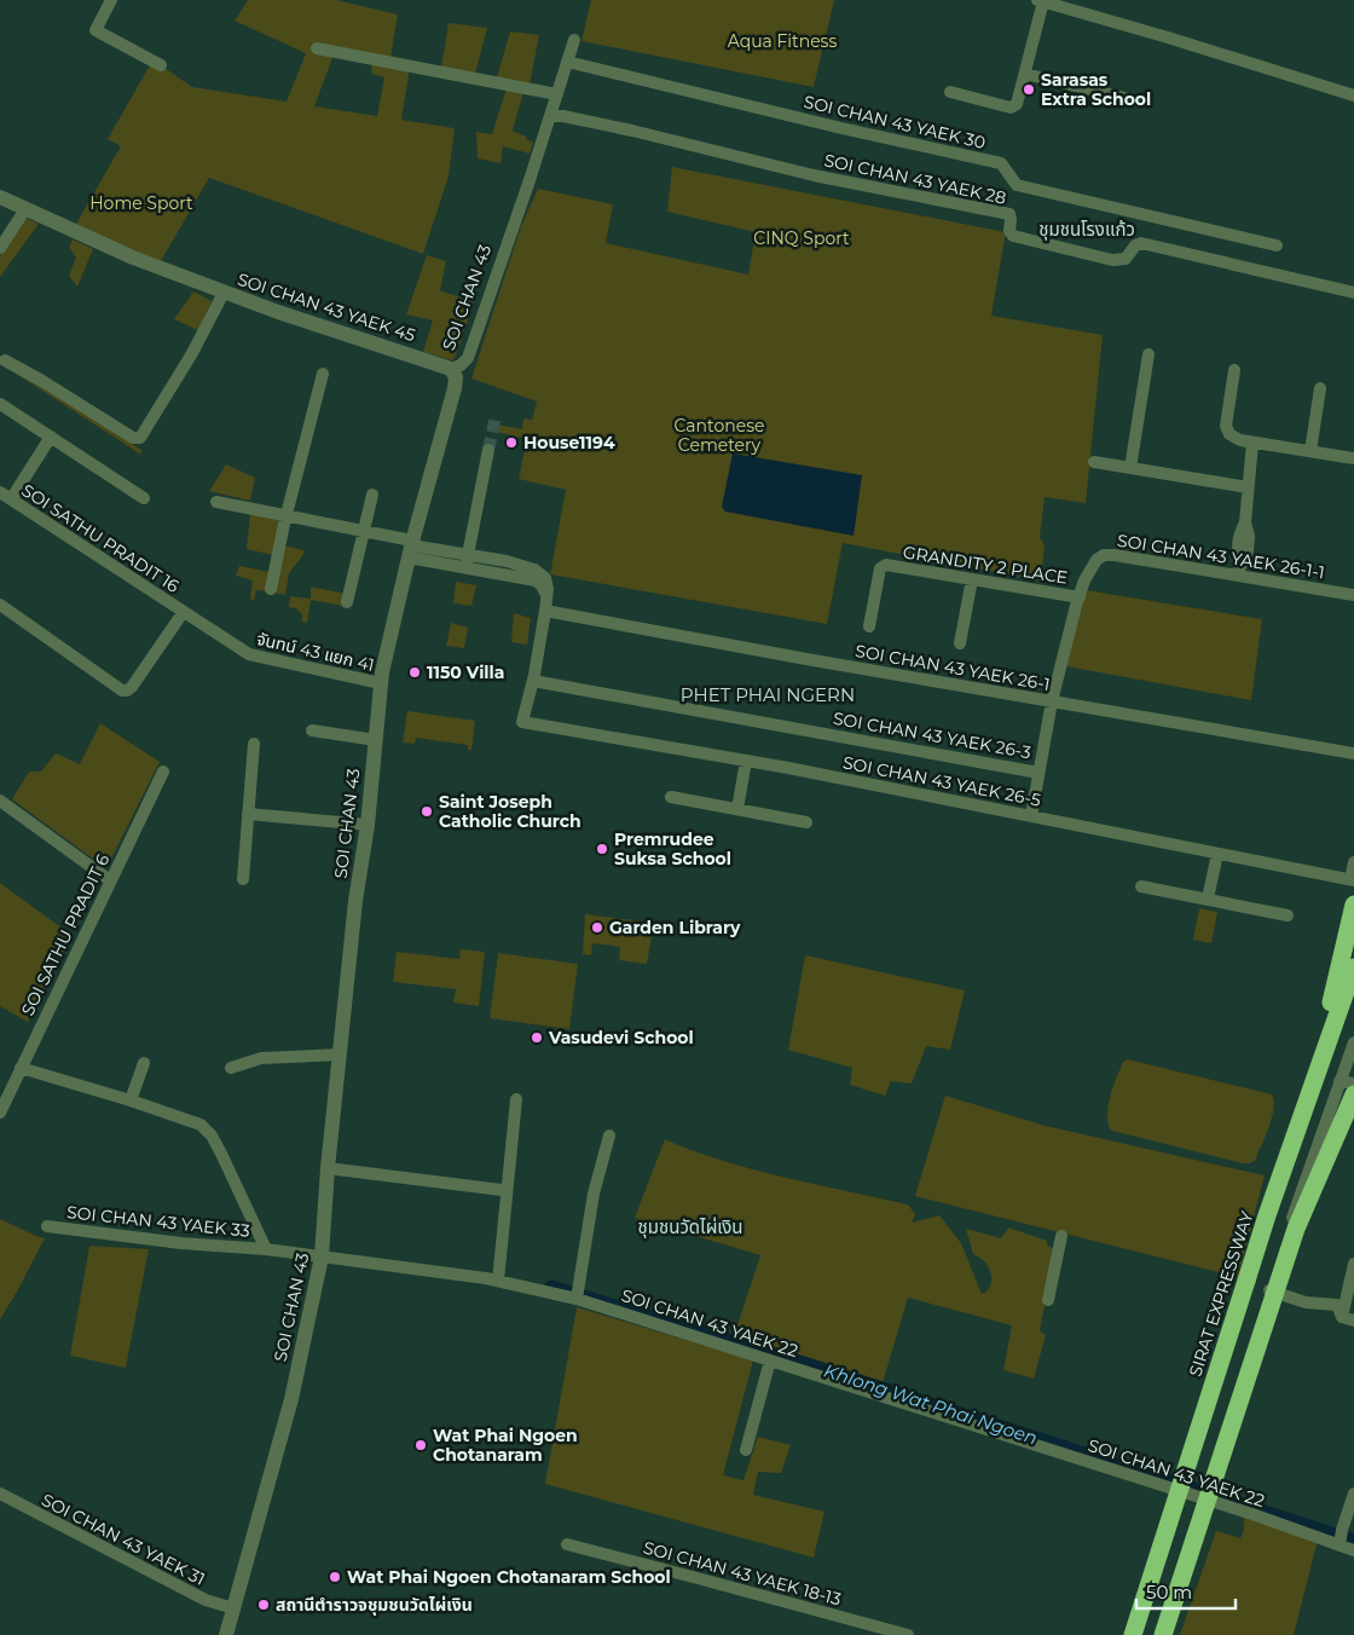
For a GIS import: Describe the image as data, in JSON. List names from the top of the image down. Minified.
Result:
{"streets":{"highway":["SIRAT EXPRESSWAY"],"street":["SOI CHAN 43 YAEK 30","SOI CHAN 43 YAEK 28","SOI CHAN 43","SOI CHAN 43 YAEK 45","SOI SATHU PRADIT 16","SOI CHAN 43 YAEK 26-1-1","GRANDITY 2 PLACE","จันทน์ 43 แยก 41","SOI CHAN 43 YAEK 26-1","SOI CHAN 43 YAEK 26-3","SOI CHAN 43 YAEK 26-5","SOI SATHU PRADIT 6","SOI CHAN 43 YAEK 33","SOI CHAN 43 YAEK 22","SOI CHAN 43 YAEK 31","SOI CHAN 43 YAEK 18-13"]},"crossings":[["SOI CHAN 43 YAEK 30","SOI CHAN 43"],["SOI CHAN 43 YAEK 28","SOI CHAN 43"],["SOI CHAN 43","SOI CHAN 43 YAEK 45"],["SOI CHAN 43","จันทน์ 43 แยก 41"],["SOI CHAN 43","SOI CHAN 43 YAEK 33"],["SOI CHAN 43","SOI CHAN 43 YAEK 22"],["SOI CHAN 43","SOI CHAN 43 YAEK 31"],["SOI SATHU PRADIT 16","จันทน์ 43 แยก 41"],["SOI CHAN 43 YAEK 26-1-1","GRANDITY 2 PLACE"],["SOI CHAN 43 YAEK 26-1-1","SOI CHAN 43 YAEK 26-1"],["SOI CHAN 43 YAEK 26-1-1","SOI CHAN 43 YAEK 26-3"],["SOI CHAN 43 YAEK 26-1-1","SOI CHAN 43 YAEK 26-5"],["SOI CHAN 43 YAEK 26-3","SOI CHAN 43 YAEK 26-5"],["SOI SATHU PRADIT 6","SOI CHAN 43 YAEK 33"],["SOI CHAN 43 YAEK 33","SOI CHAN 43 YAEK 22"]],"districts":["ชุมชนโรงแก้ว","PHET PHAI NGERN","ชุมชนวัดไผ่เงิน"],"water":["Khlong Wat Phai Ngoen"],"parks":["Aqua Fitness","Home Sport","CINQ Sport","Cantonese Cemetery"],"places":["Sarasas Extra School","House1194","1150 Villa","Saint Joseph Catholic Church","Premrudee Suksa School","Garden Library","Vasudevi School","Wat Phai Ngoen Chotanaram","Wat Phai Ngoen Chotanaram School","สถานีตำราวจชุมชนวัดไผ่เงิน"],"scale_bar":"50 m"}
